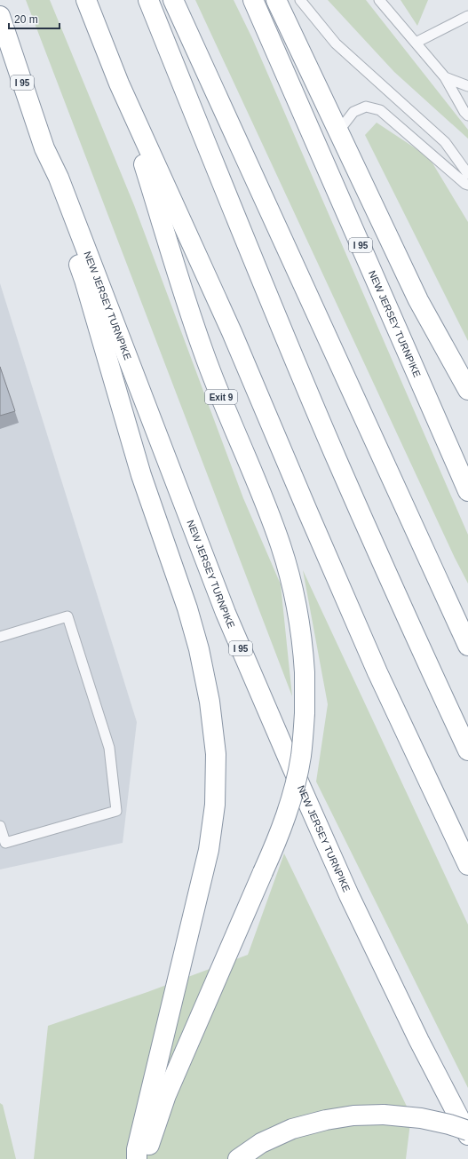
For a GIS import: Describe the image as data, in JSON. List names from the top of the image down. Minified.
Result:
{"streets":{"highway":["I 95","NEW JERSEY TURNPIKE","Exit 9"]},"scale_bar":"20 m"}
